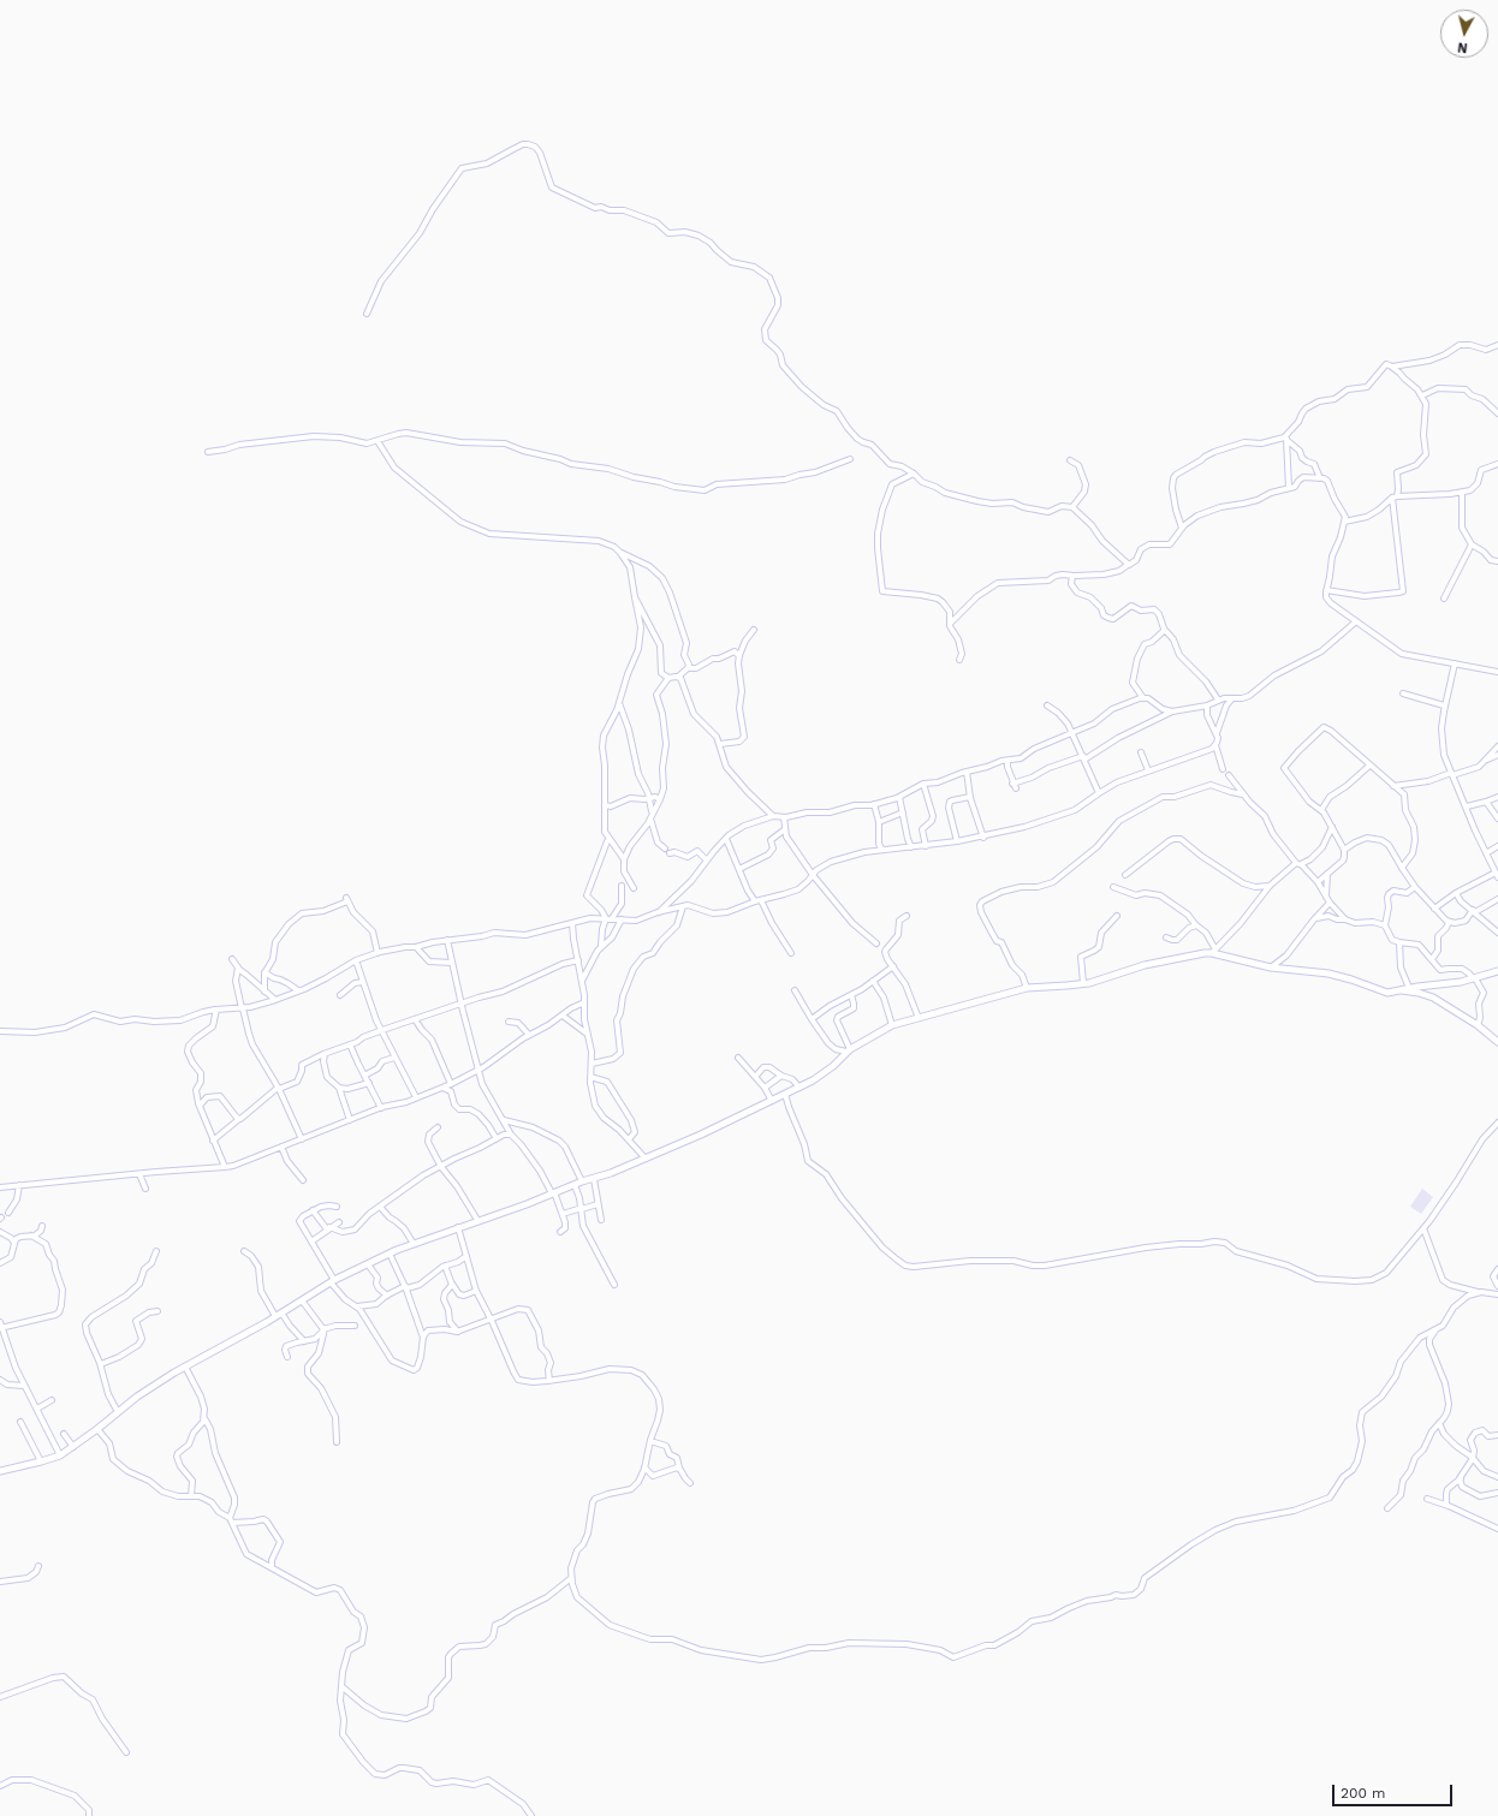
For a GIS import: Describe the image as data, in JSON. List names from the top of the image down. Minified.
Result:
{"scale_bar":"200 m","north":"bottom"}
